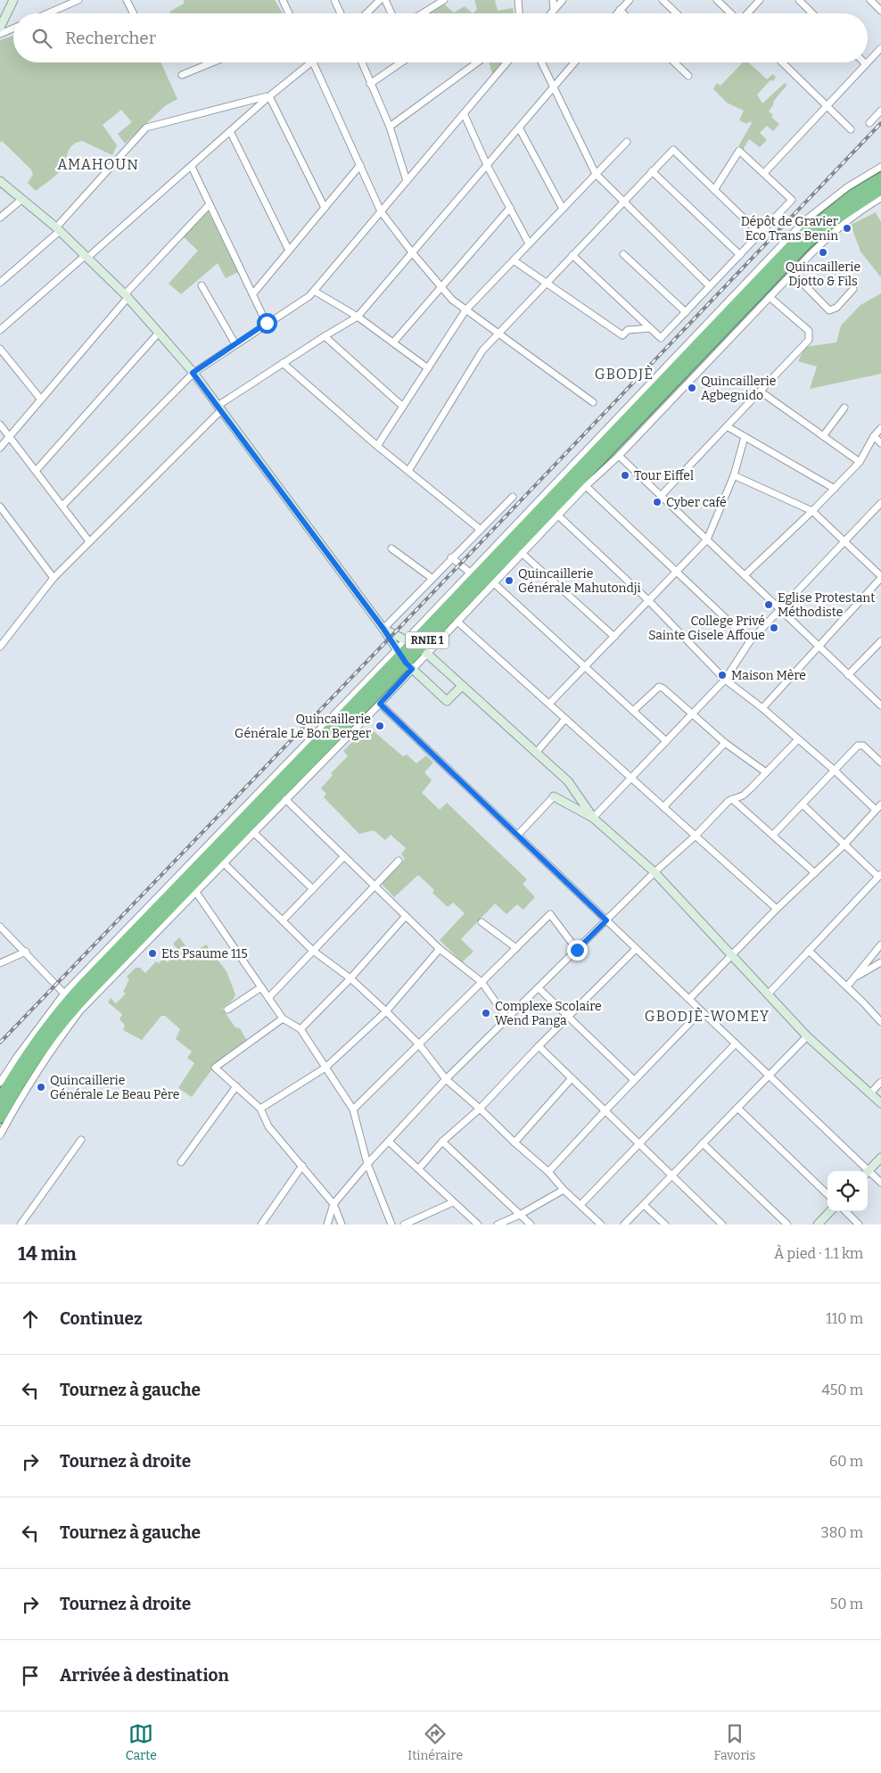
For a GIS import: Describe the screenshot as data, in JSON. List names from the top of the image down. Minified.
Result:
{"streets":{"highway":["RNIE 1"]},"districts":["AMAHOUN","GBODJÈ","GBODJÈ-WOMEY"],"places":["Dépôt de Gravier Eco Trans Benin","Quincaillerie Djotto & Fils","Quincaillerie Agbegnido","Tour Eiffel","Cyber café","Quincaillerie Générale Mahutondji","Eglise Protestant Méthodiste","College Privé Sainte Gisele Affoue","Maison Mère","Quincaillerie Générale Le Bon Berger","Ets Psaume 115","Complexe Scolaire Wend Panga","Quincaillerie Générale Le Beau Père"],"page":{"search":"Rechercher","heading":["14 min","À pied · 1.1 km"],"list":[["Continuez","110 m"],["Tournez à gauche","450 m"],["Tournez à droite","60 m"],["Tournez à gauche","380 m"],["Tournez à droite","50 m"],"Arrivée à destination"],"nav":["Carte","Itinéraire","Favoris"]}}
